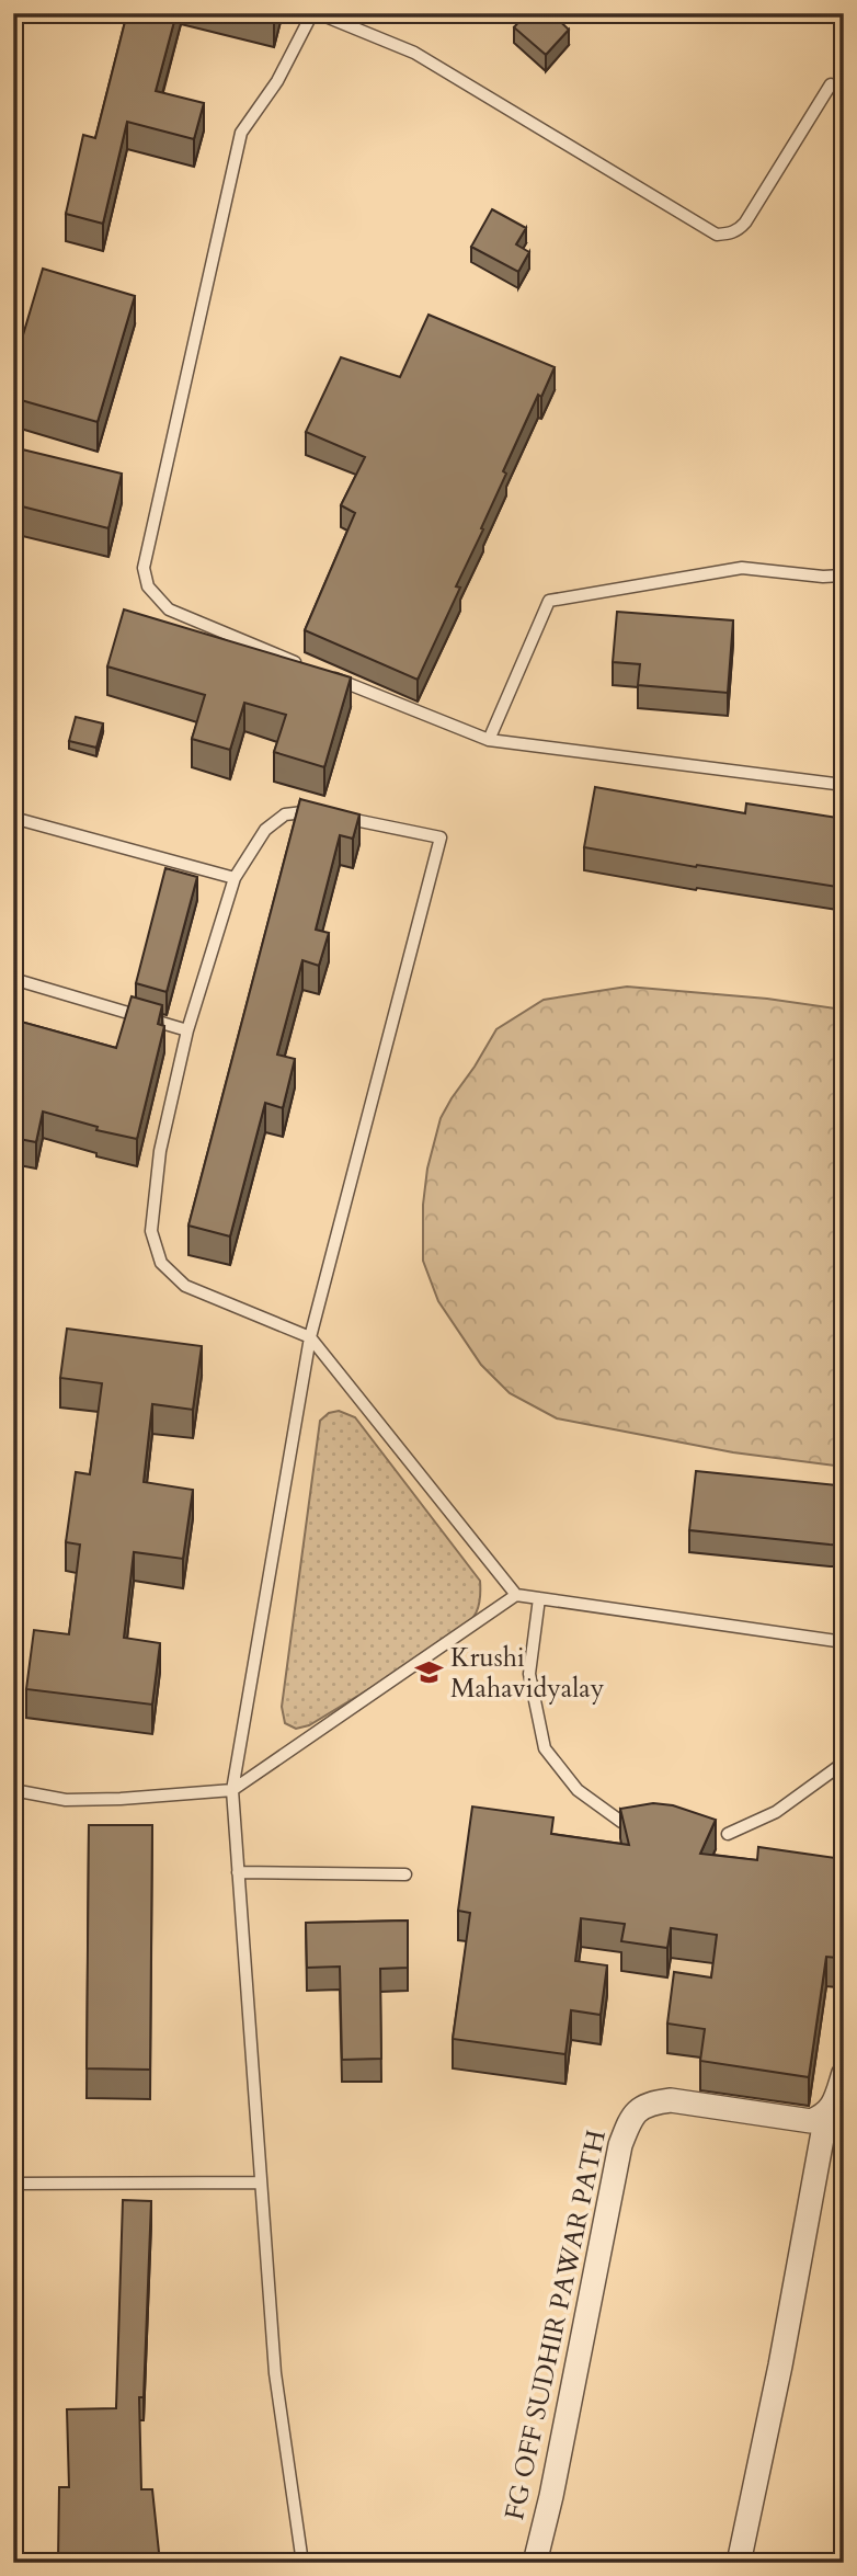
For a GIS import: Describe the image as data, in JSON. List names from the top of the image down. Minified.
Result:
{"streets":{"street":["FG OFF SUDHIR PAWAR PATH"]},"places":{"school or university":["Krushi Mahavidyalay"]}}
